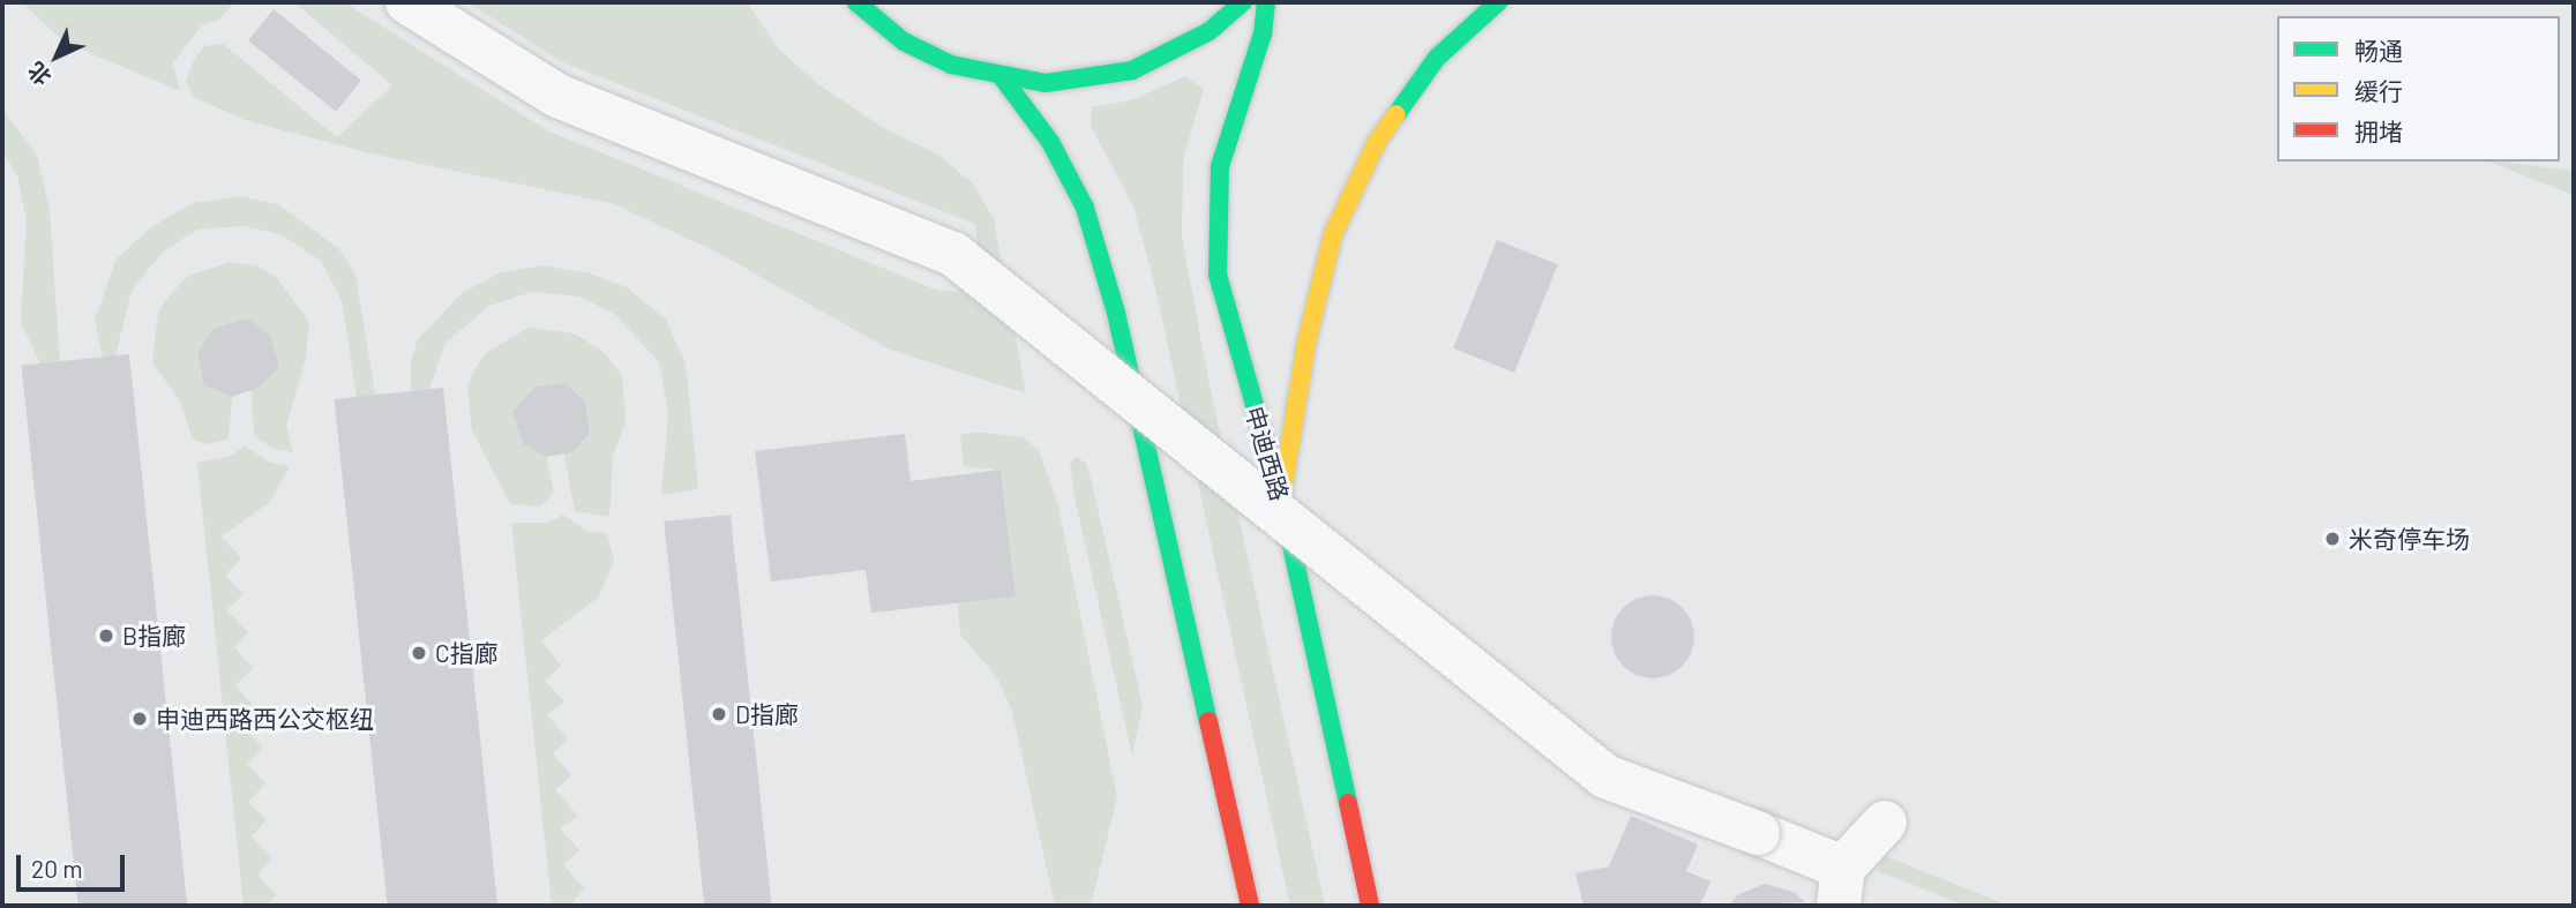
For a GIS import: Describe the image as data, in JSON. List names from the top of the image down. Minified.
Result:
{"streets":{"main road":["申迪西路"]},"places":["米奇停车场","B指廊","C指廊","D指廊","申迪西路西公交枢纽"],"legend":["畅通","缓行","拥堵"],"scale_bar":"20 m","north":"bottom left"}
